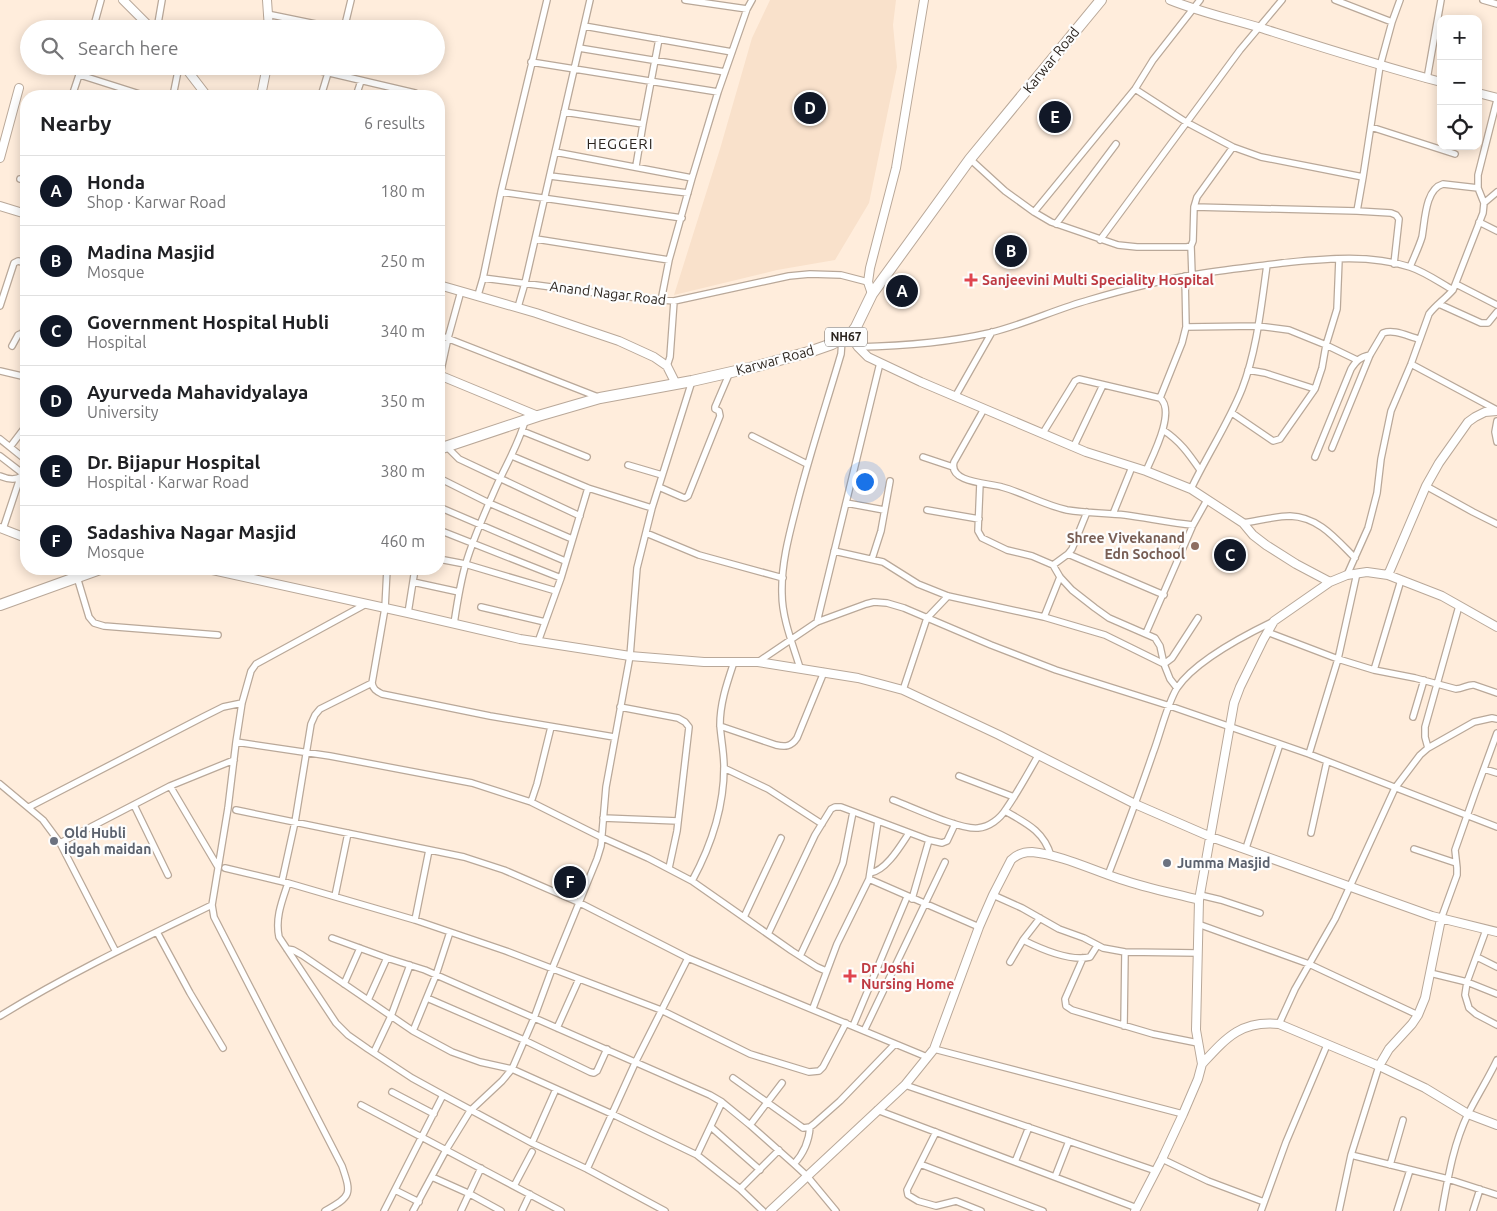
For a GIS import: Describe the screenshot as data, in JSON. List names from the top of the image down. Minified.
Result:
{"streets":{"highway":["Karwar Road","NH67"],"street":["Anand Nagar Road"]},"districts":["HEGGERI"],"places":{"health":["Sanjeevini Multi Speciality Hospital","Dr Joshi Nursing Home"],"other":["Shree Vivekanand Edn Sochool","Old Hubli idgah maidan","Jumma Masjid"]},"page":{"map_buttons":["+","−"],"search":"Search here","pins":["D","E","B","A","C","F"],"heading":["Nearby","6 results"],"list":[{"mark":"A","name":"Honda","note":"Shop · Karwar Road","value":"180 m"},{"mark":"B","name":"Madina Masjid","note":"Mosque","value":"250 m"},{"mark":"C","name":"Government Hospital Hubli","note":"Hospital","value":"340 m"},{"mark":"D","name":"Ayurveda Mahavidyalaya","note":"University","value":"350 m"},{"mark":"E","name":"Dr. Bijapur Hospital","note":"Hospital · Karwar Road","value":"380 m"},{"mark":"F","name":"Sadashiva Nagar Masjid","note":"Mosque","value":"460 m"}]}}
